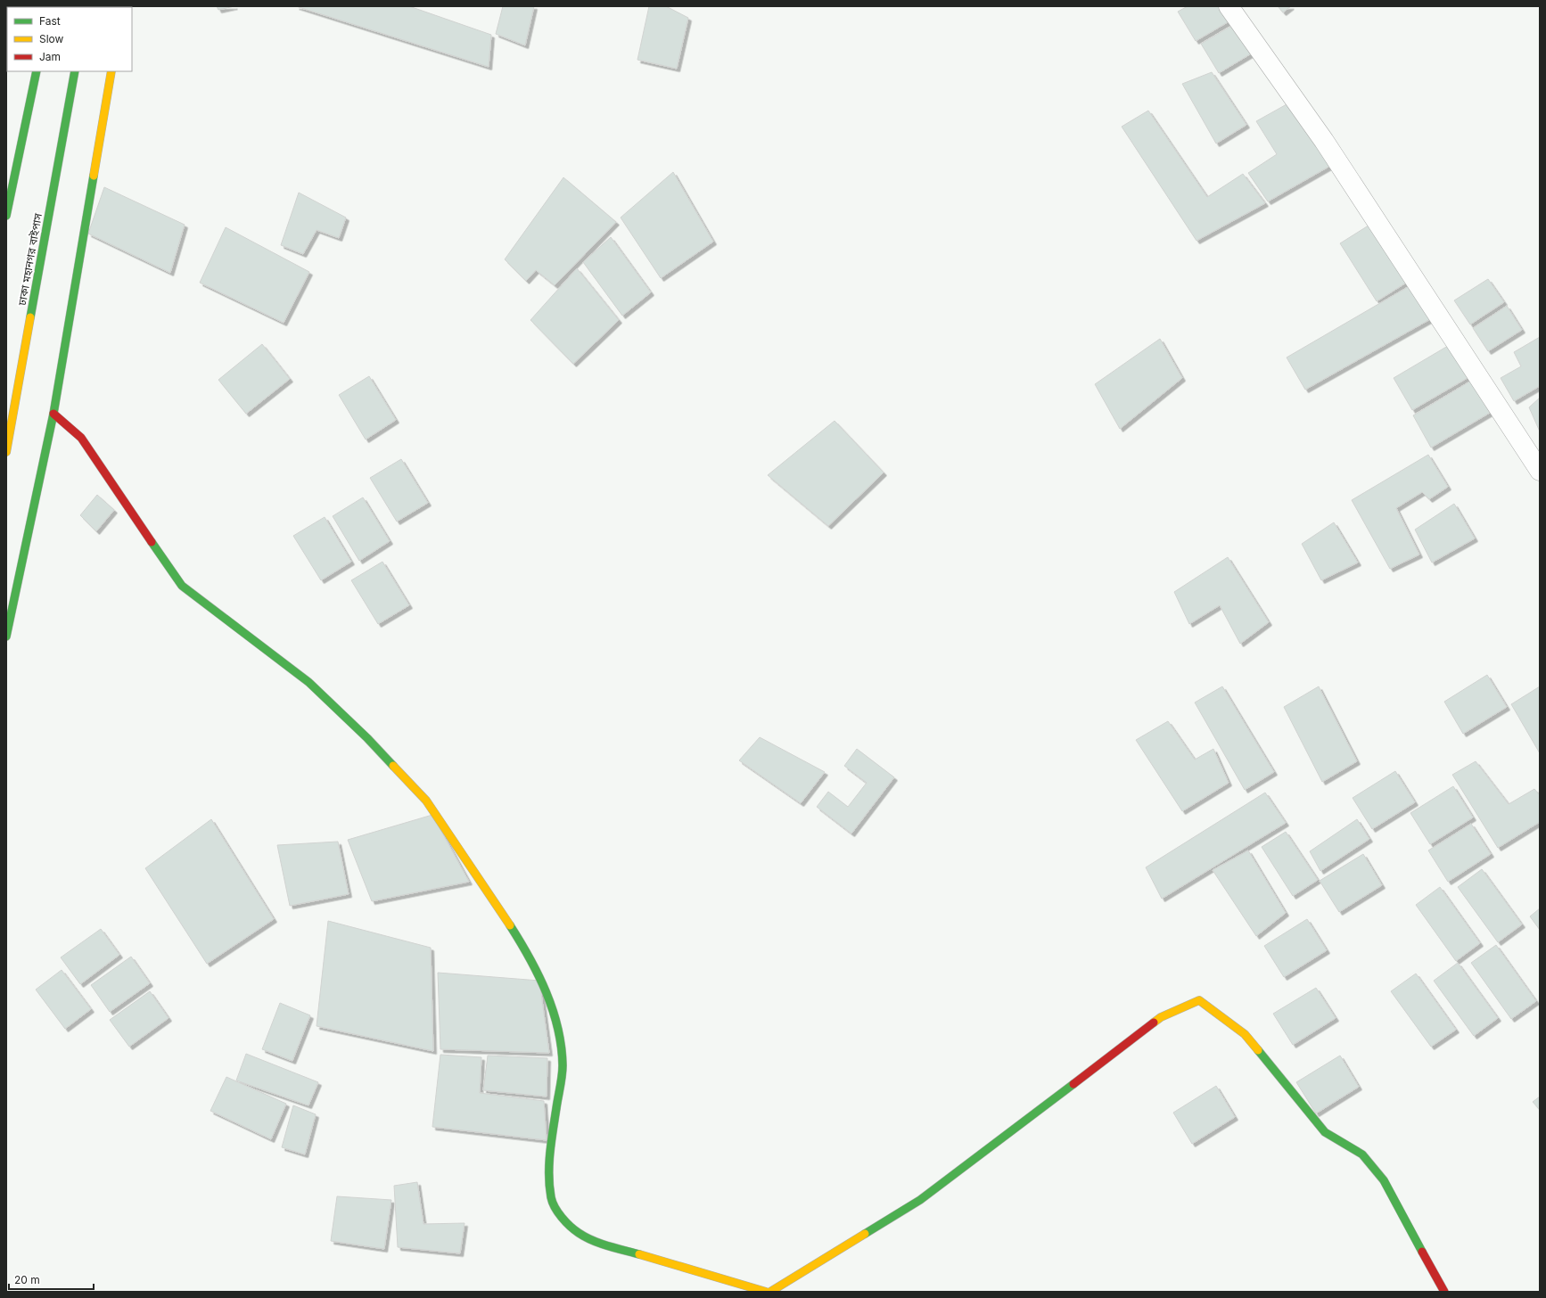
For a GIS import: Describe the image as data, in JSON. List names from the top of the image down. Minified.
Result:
{"streets":{"main road":["ঢাকা মহানগর বাইপাস"]},"legend":["Fast","Slow","Jam"],"scale_bar":"20 m"}
